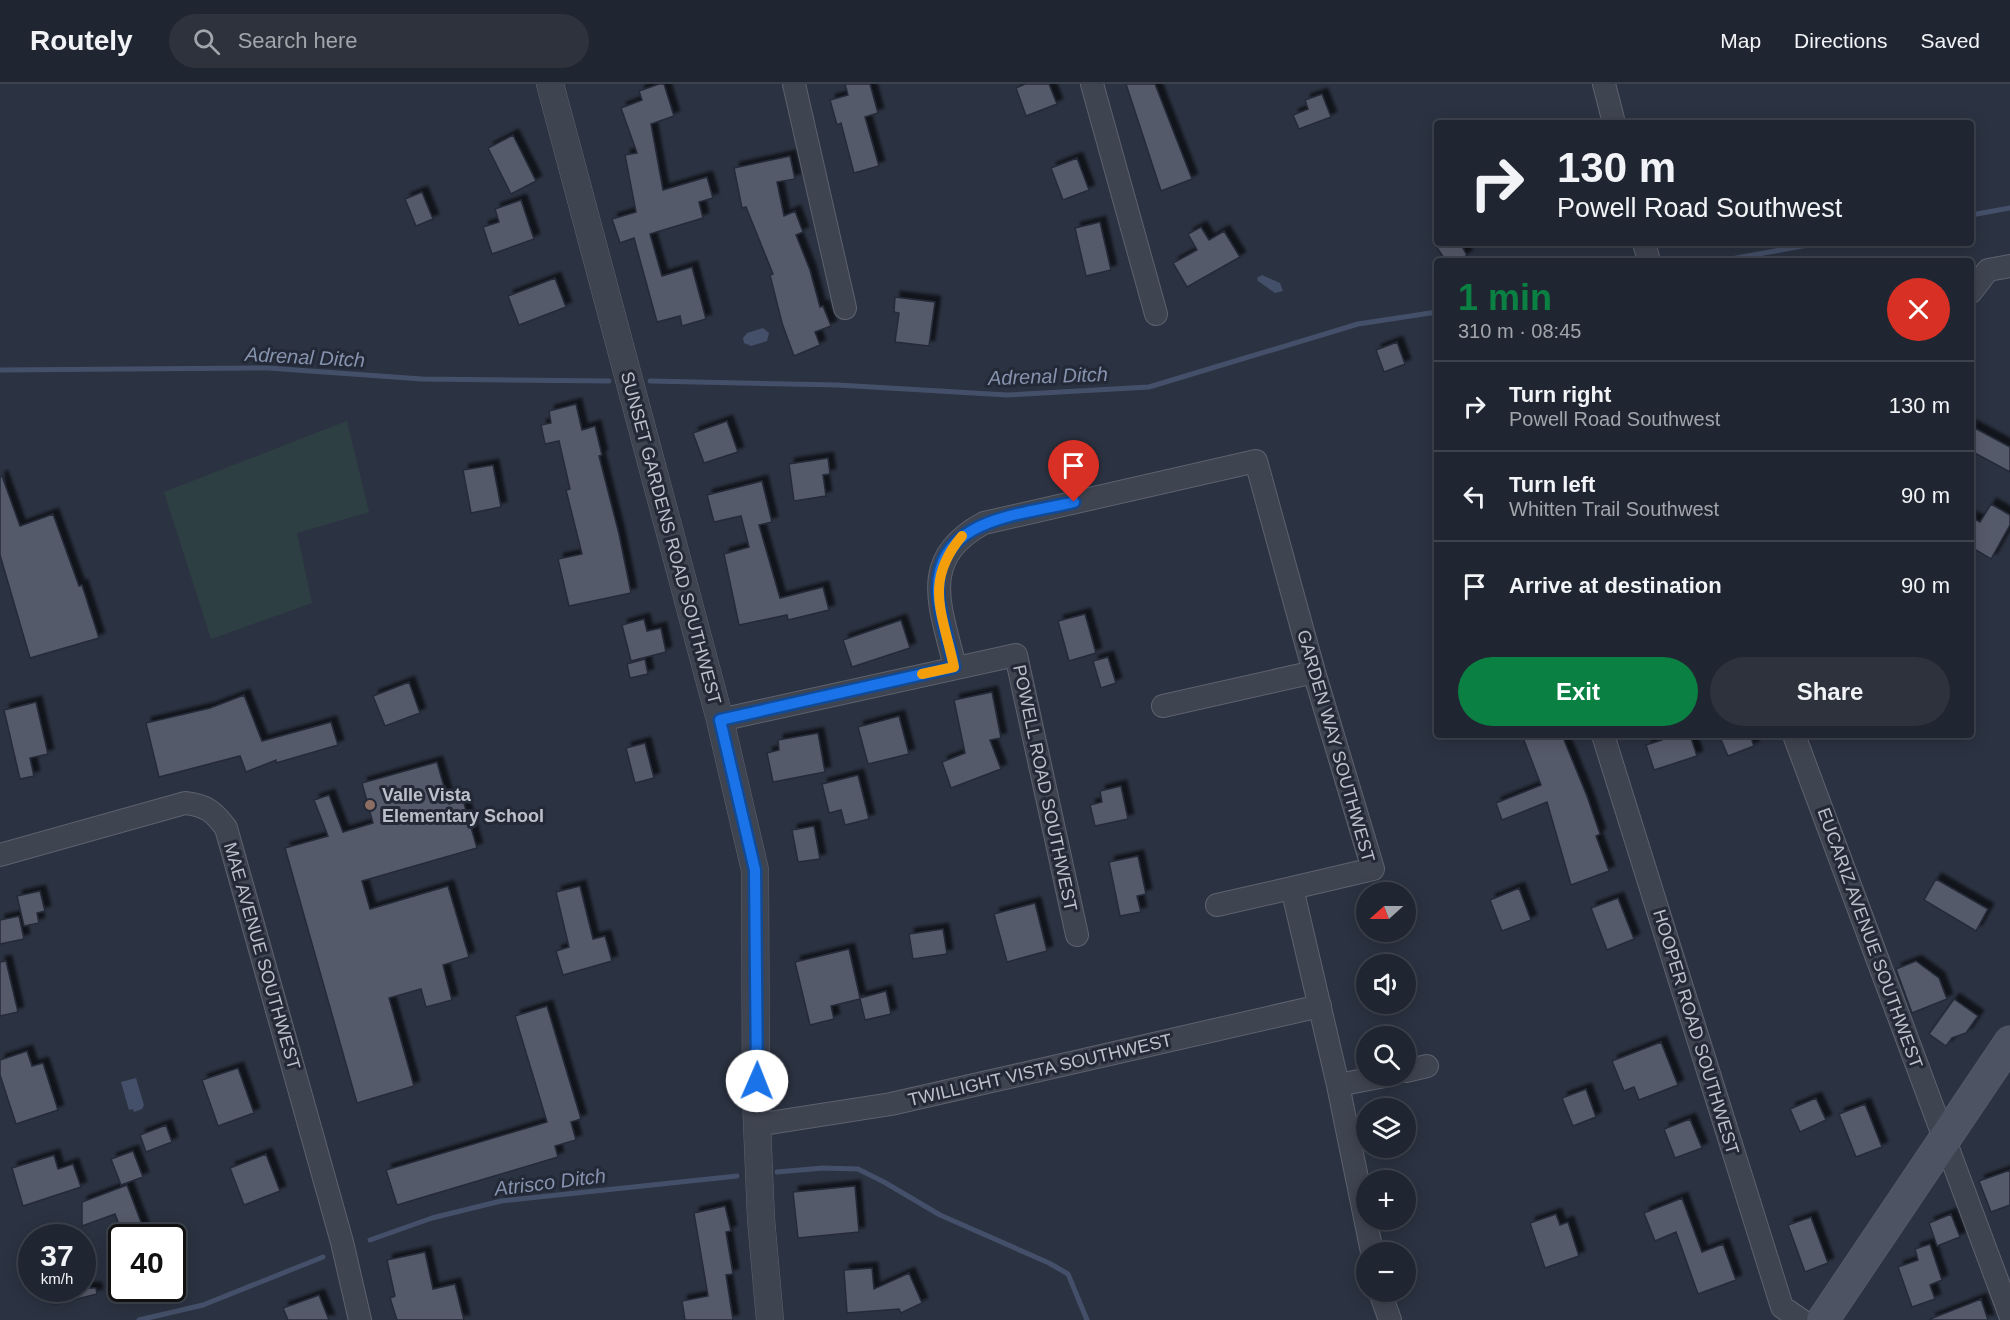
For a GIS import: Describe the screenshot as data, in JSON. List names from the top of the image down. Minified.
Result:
{"streets":{"street":["SUNSET GARDENS ROAD SOUTHWEST","GARDEN WAY SOUTHWEST","POWELL ROAD SOUTHWEST","EUCARIZ AVENUE SOUTHWEST","MAE AVENUE SOUTHWEST","HOOPER ROAD SOUTHWEST","TWILLIGHT VISTA SOUTHWEST"]},"crossings":[["SUNSET GARDENS ROAD SOUTHWEST","POWELL ROAD SOUTHWEST"],["SUNSET GARDENS ROAD SOUTHWEST","TWILLIGHT VISTA SOUTHWEST"],["GARDEN WAY SOUTHWEST","POWELL ROAD SOUTHWEST"]],"water":["Adrenal Ditch","Atrisco Ditch"],"places":["Valle Vista Elementary School"],"north":"left","page":{"header":"Routely","search":"Search here","nav":["Map","Directions","Saved"],"turn":["130 m","Powell Road Southwest"],"heading":["1 min","310 m · 08:45"],"list":[{"name":"Turn right","note":"Powell Road Southwest","value":"130 m"},{"name":"Turn left","note":"Whitten Trail Southwest","value":"90 m"},{"name":"Arrive at destination","value":"90 m"}],"buttons":["Exit","Share"],"map_buttons":["+","−"],"speed":"37 km/h","limit":"40"}}
